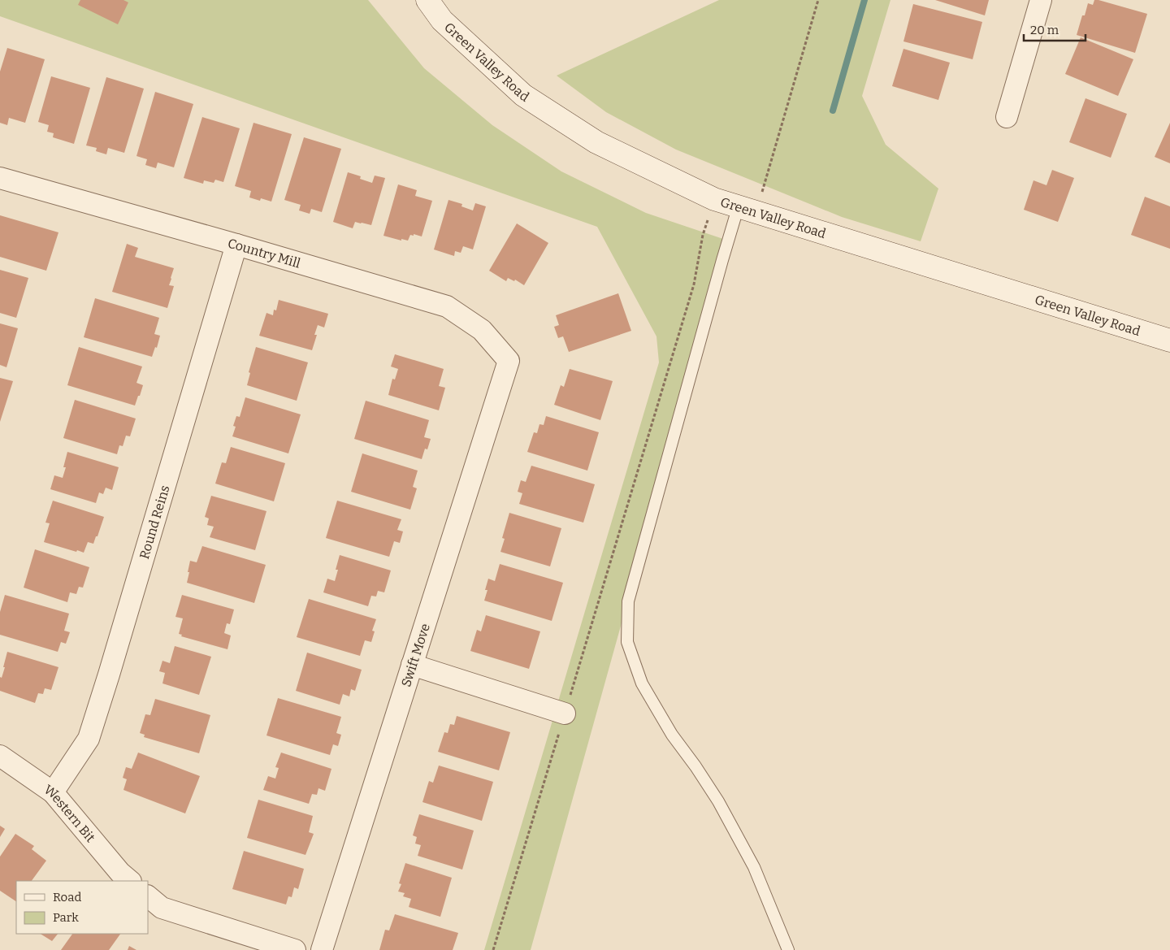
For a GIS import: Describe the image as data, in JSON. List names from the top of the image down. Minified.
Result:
{"streets":{"street":["Green Valley Road","Country Mill","Round Reins","Swift Move","Western Bit"]},"crossings":[["Country Mill","Round Reins"],["Country Mill","Swift Move"],["Round Reins","Western Bit"]],"legend":["Road","Park"],"scale_bar":"20 m"}
